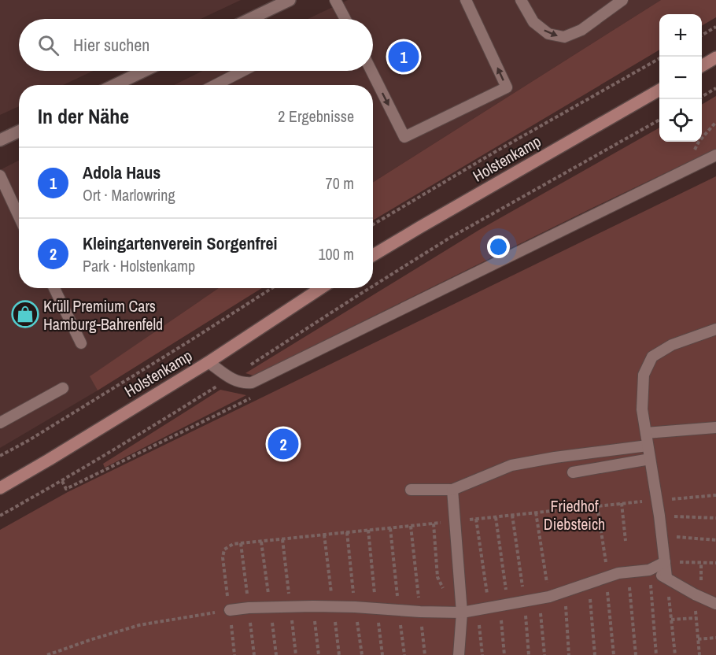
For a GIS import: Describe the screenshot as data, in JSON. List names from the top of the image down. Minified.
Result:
{"streets":{"main road":["Holstenkamp"]},"parks":["Friedhof Diebsteich"],"places":{"shop":["Krüll Premium Cars Hamburg-Bahrenfeld"]},"page":{"map_buttons":["+","−"],"search":"Hier suchen","pins":["1","2"],"heading":["In der Nähe","2 Ergebnisse"],"list":[{"mark":"1","name":"Adola Haus","note":"Ort · Marlowring","value":"70 m"},{"mark":"2","name":"Kleingartenverein Sorgenfrei","note":"Park · Holstenkamp","value":"100 m"}]}}
